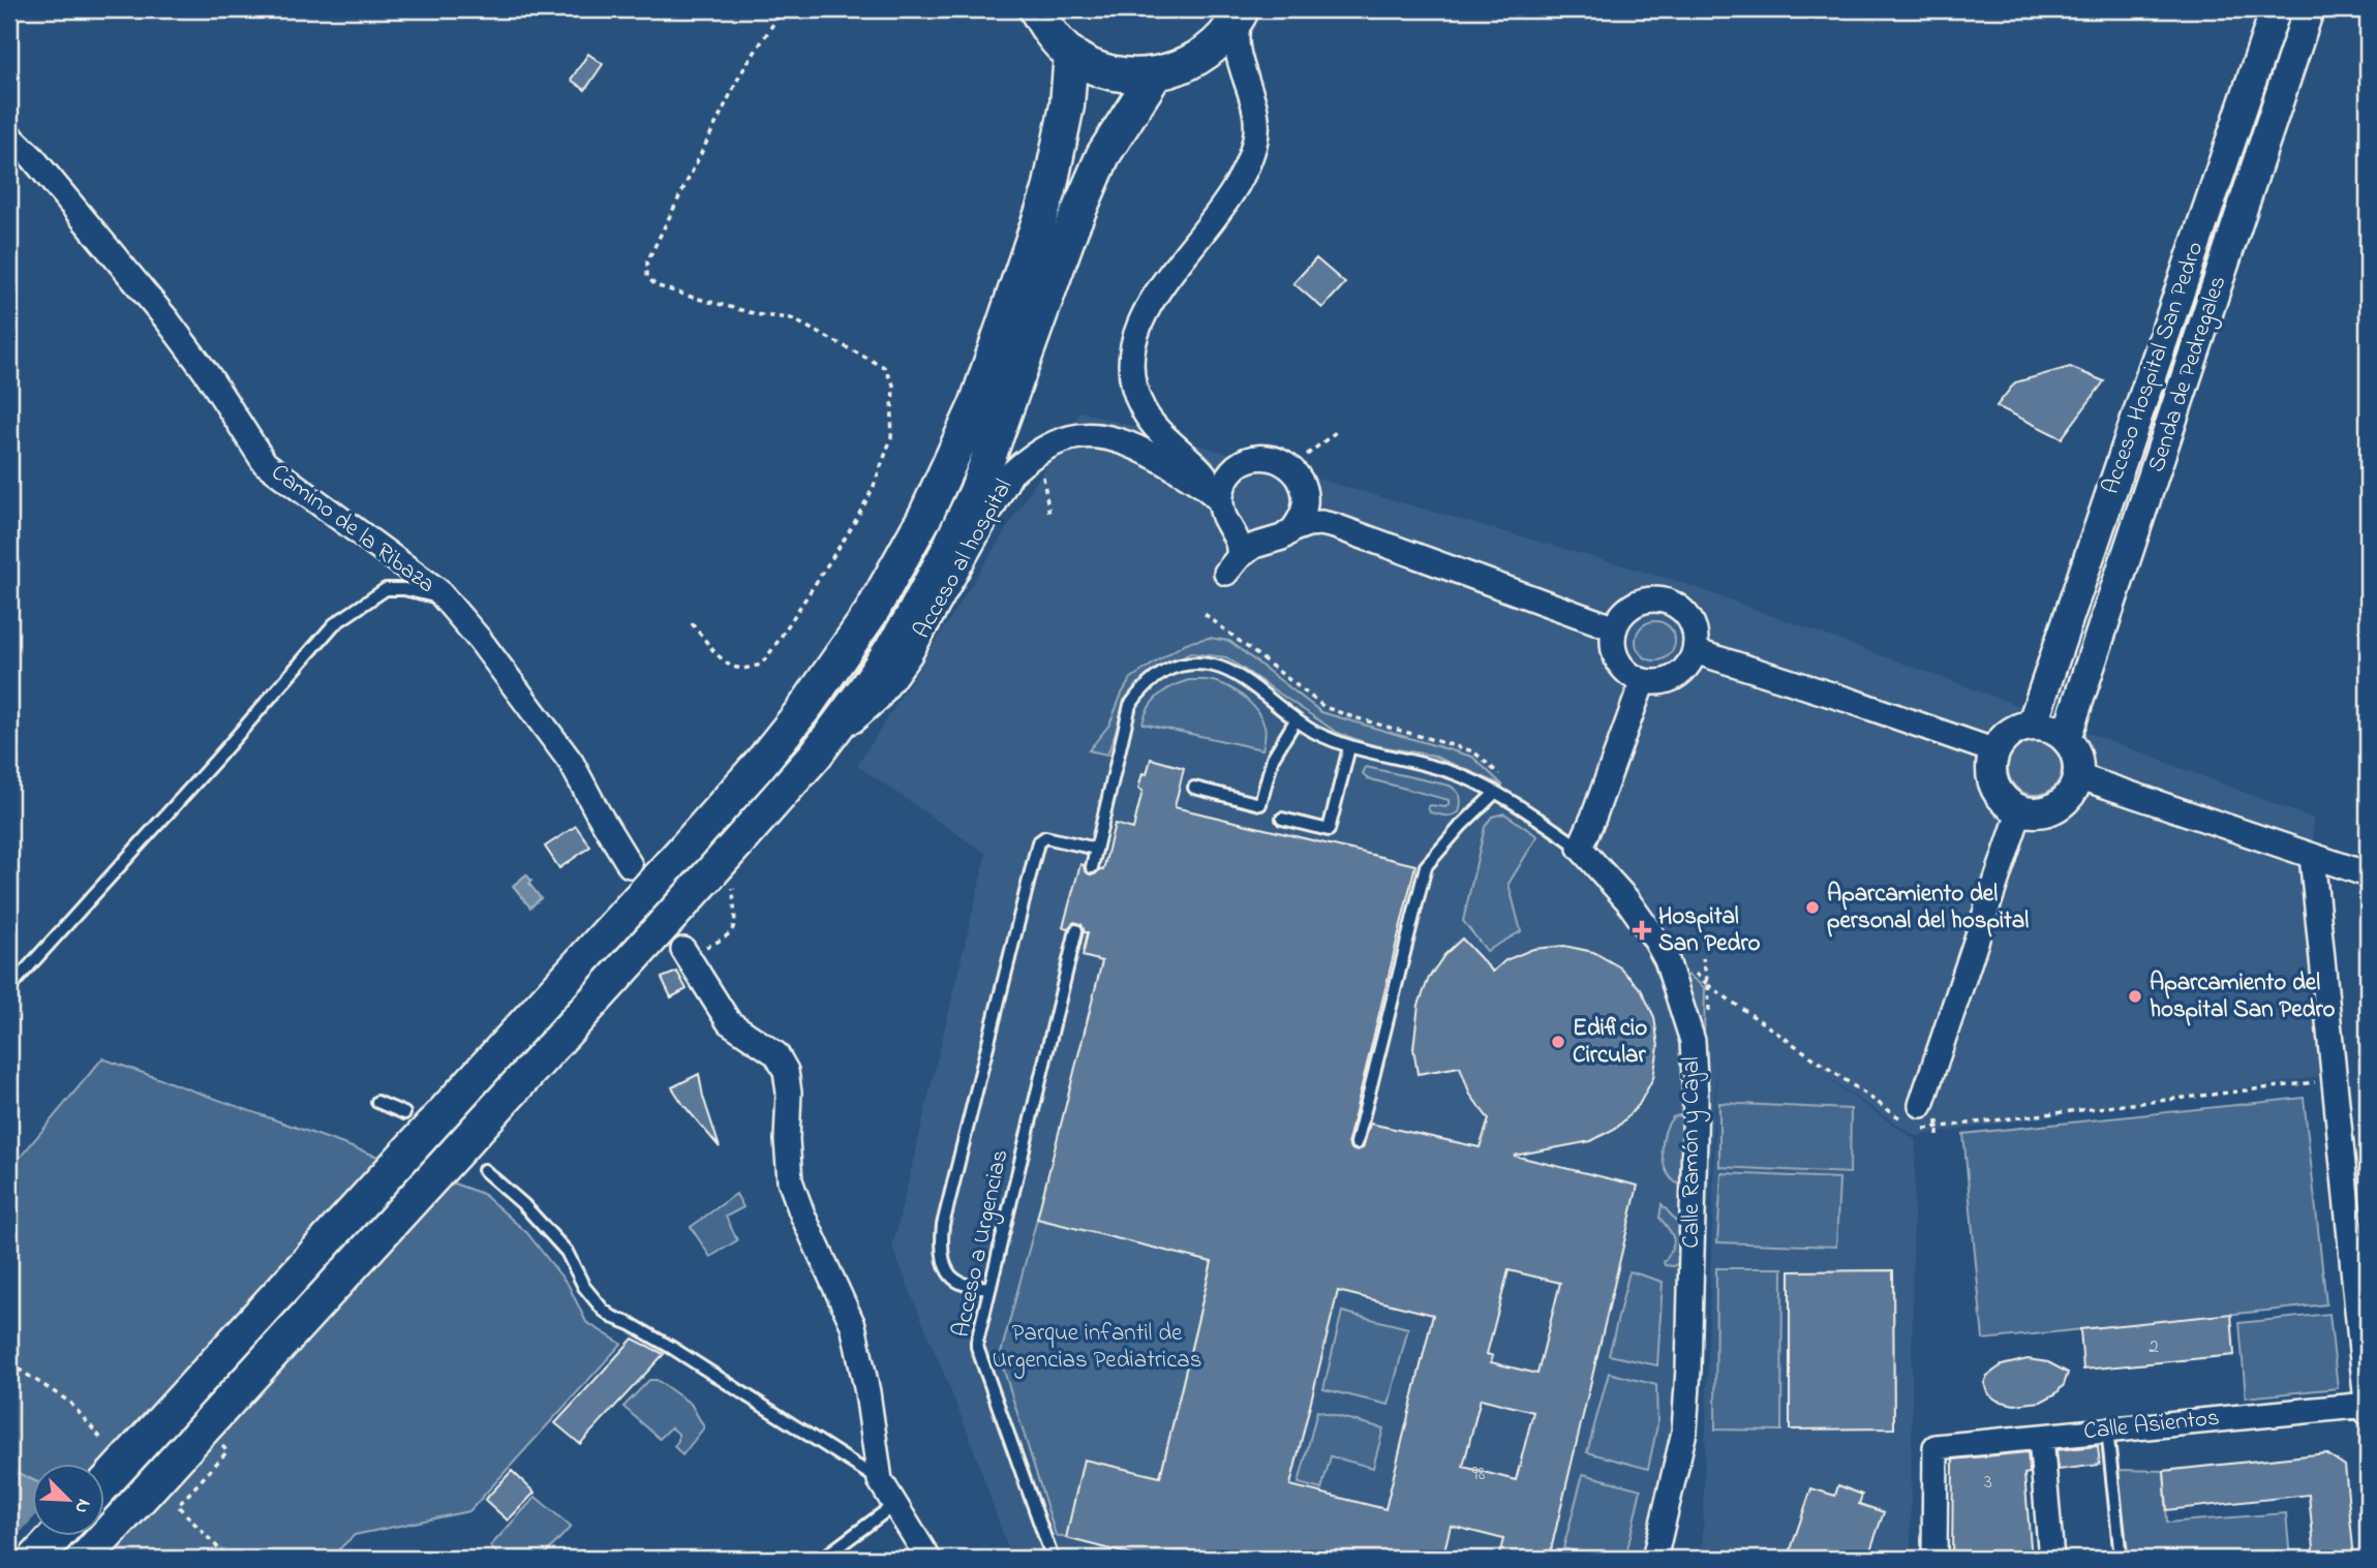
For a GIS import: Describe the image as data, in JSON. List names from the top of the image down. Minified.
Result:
{"streets":{"street":["Acceso Hospital San Pedro","Senda de Pedregales","Camino de la Ribaza","Acceso al hospital","Calle Ramón y Cajal","Calle Asientos"],"lane":["Acceso a Urgencias"]},"crossings":[["Acceso Hospital San Pedro","Senda de Pedregales"]],"parks":["Parque infantil de Urgencias Pediatricas"],"places":{"other":["Aparcamiento del personal del hospital","Aparcamiento del hospital San Pedro","Edificio Circular"],"health":["Hospital San Pedro"]},"house_numbers":["2","98","3"],"north":"bottom right"}
